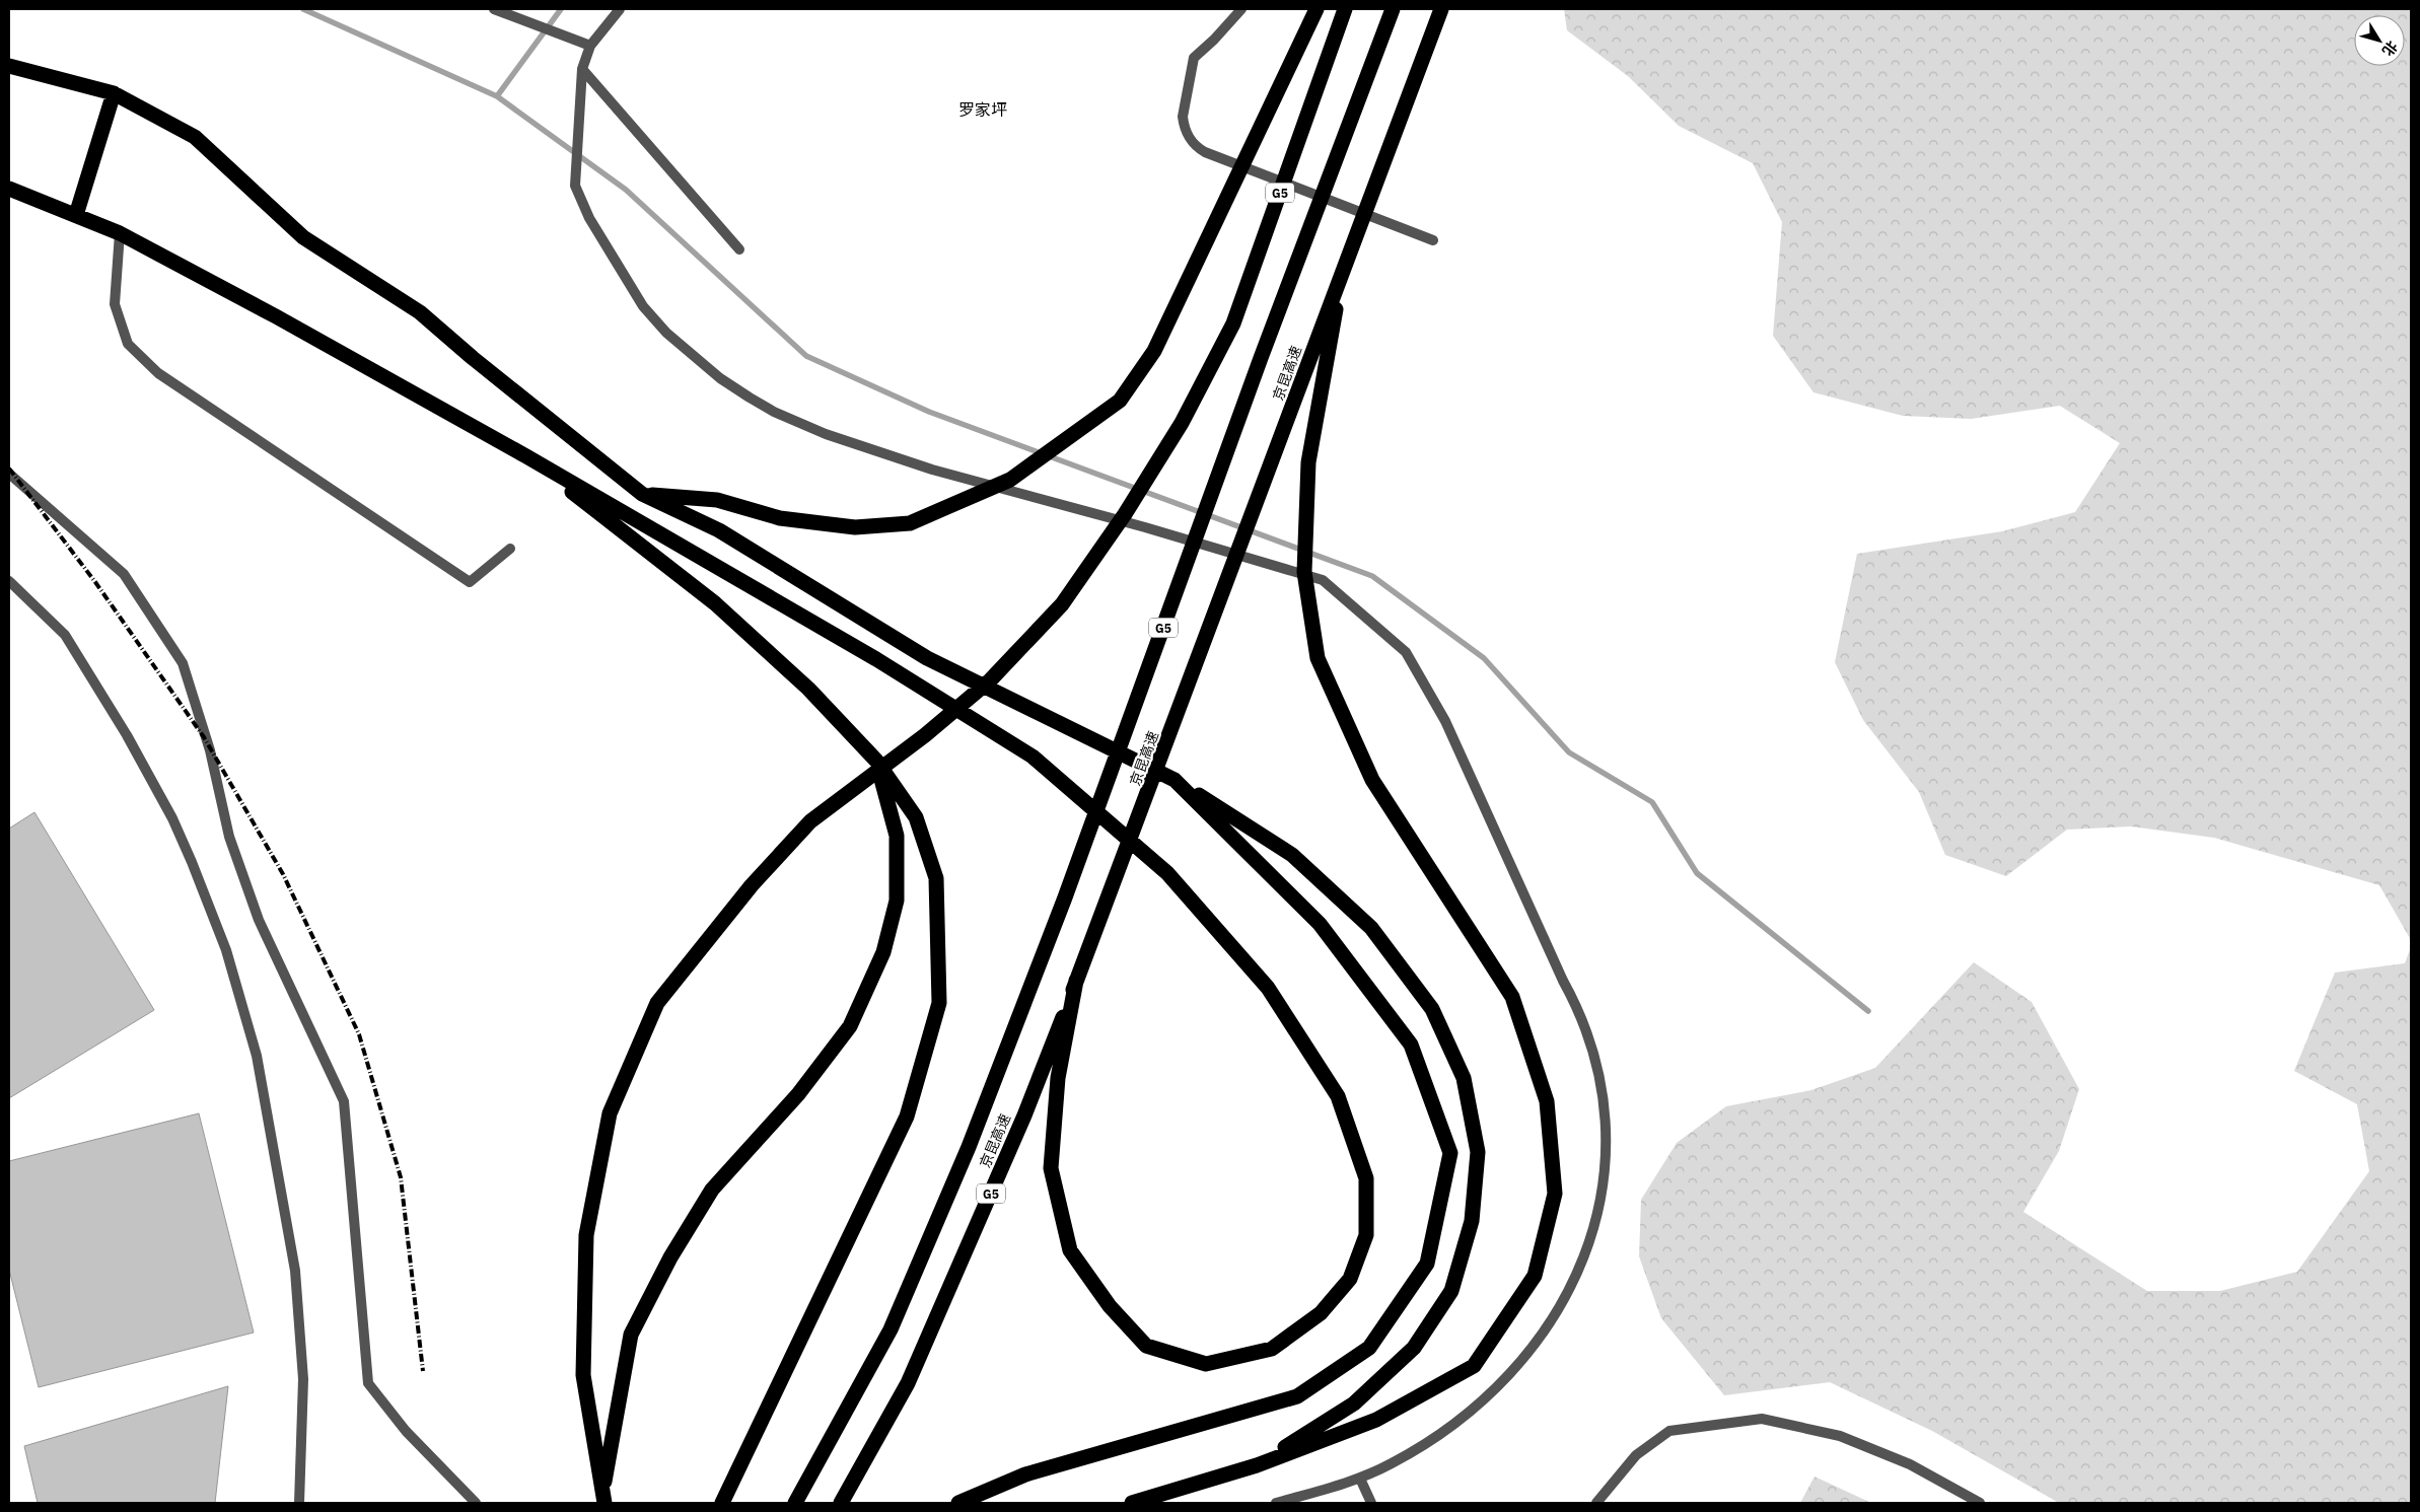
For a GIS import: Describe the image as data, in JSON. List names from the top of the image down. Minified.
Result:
{"streets":{"highway":["G5","京昆高速"]},"districts":["罗家坪"],"north":"bottom right"}
